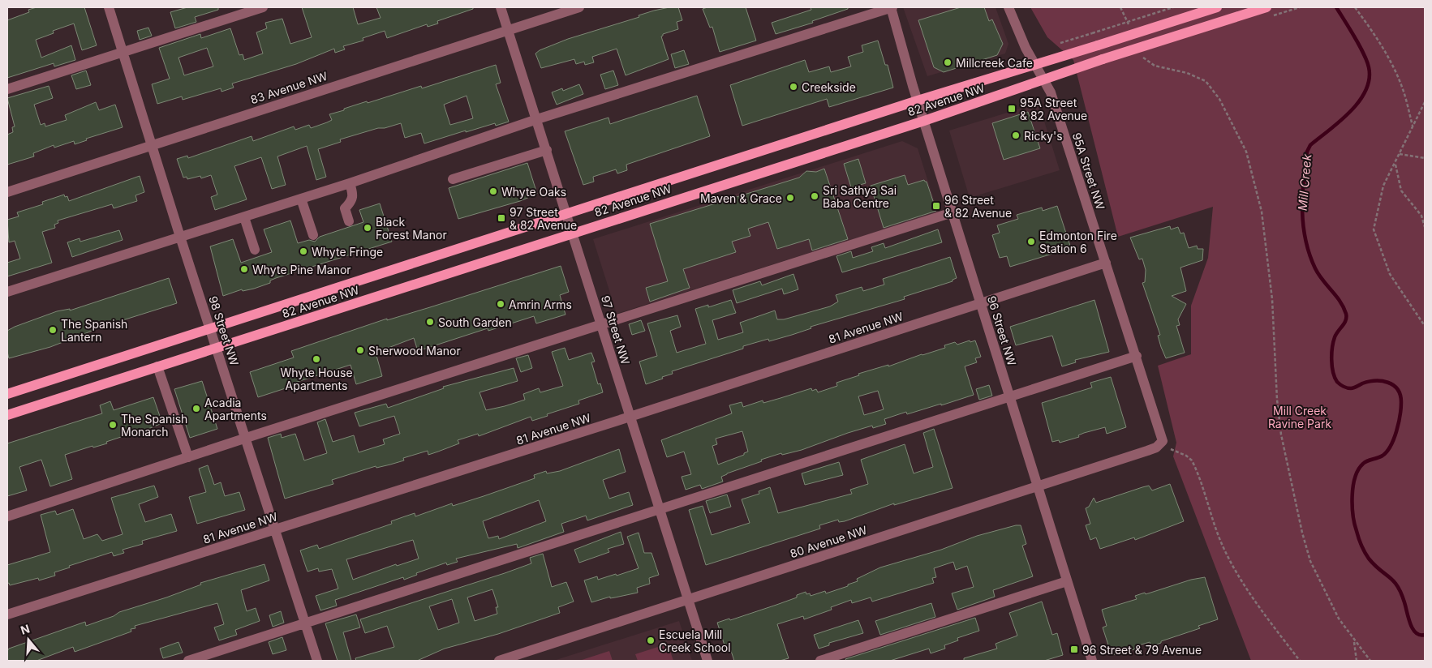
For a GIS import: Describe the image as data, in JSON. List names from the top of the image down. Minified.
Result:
{"streets":{"main road":["82 Avenue NW"],"street":["83 Avenue NW","95A Street NW","81 Avenue NW","97 Street NW","98 Street NW","96 Street NW","80 Avenue NW"]},"crossings":[["83 Avenue NW","97 Street NW"],["83 Avenue NW","98 Street NW"],["82 Avenue NW","95A Street NW"],["82 Avenue NW","97 Street NW"],["82 Avenue NW","98 Street NW"],["82 Avenue NW","96 Street NW"],["95A Street NW","81 Avenue NW"],["95A Street NW","80 Avenue NW"],["81 Avenue NW","97 Street NW"],["81 Avenue NW","98 Street NW"],["81 Avenue NW","96 Street NW"],["97 Street NW","80 Avenue NW"],["96 Street NW","80 Avenue NW"]],"water":["Mill Creek"],"parks":["Mill Creek Ravine Park"],"places":{"other":["Millcreek Cafe","Creekside","Ricky's","Whyte Oaks","Sri Sathya Sai Baba Centre","Maven & Grace","Black Forest Manor","Edmonton Fire Station 6","Whyte Fringe","Whyte Pine Manor","Amrin Arms","South Garden","The Spanish Lantern","Sherwood Manor","Whyte House Apartments","Acadia Apartments","The Spanish Monarch","Escuela Mill Creek School"],"transit":["95A Street & 82 Avenue","96 Street & 82 Avenue","97 Street & 82 Avenue","96 Street & 79 Avenue"]},"north":"top"}
